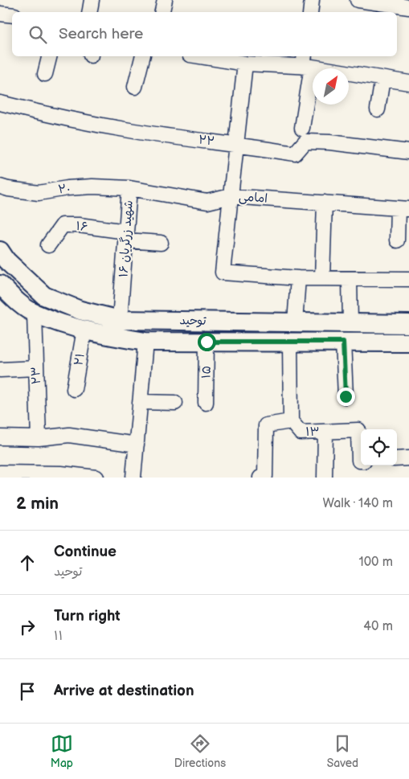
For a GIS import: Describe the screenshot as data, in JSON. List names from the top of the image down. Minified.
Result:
{"streets":{"main road":["توحید"],"street":["۲۲","۲۰","امامی","۱۶","۱۶ شهید زرگریان","۲۱","۱۵","۲۳","۱۳"]},"crossings":[["۲۲","امامی"],["۲۰","۱۶ شهید زرگریان"],["امامی","۱۶ شهید زرگریان"],["۱۶","۱۶ شهید زرگریان"],["۱۶ شهید زرگریان","توحید"],["توحید","۲۱"],["توحید","۱۵"],["توحید","۲۳"],["توحید","۱۳"]],"north":"top right","page":{"search":"Search here","heading":["2 min","Walk · 140 m"],"list":[["Continue","توحید","100 m"],["Turn right","۱۱","40 m"],"Arrive at destination"],"nav":["Map","Directions","Saved"]}}
